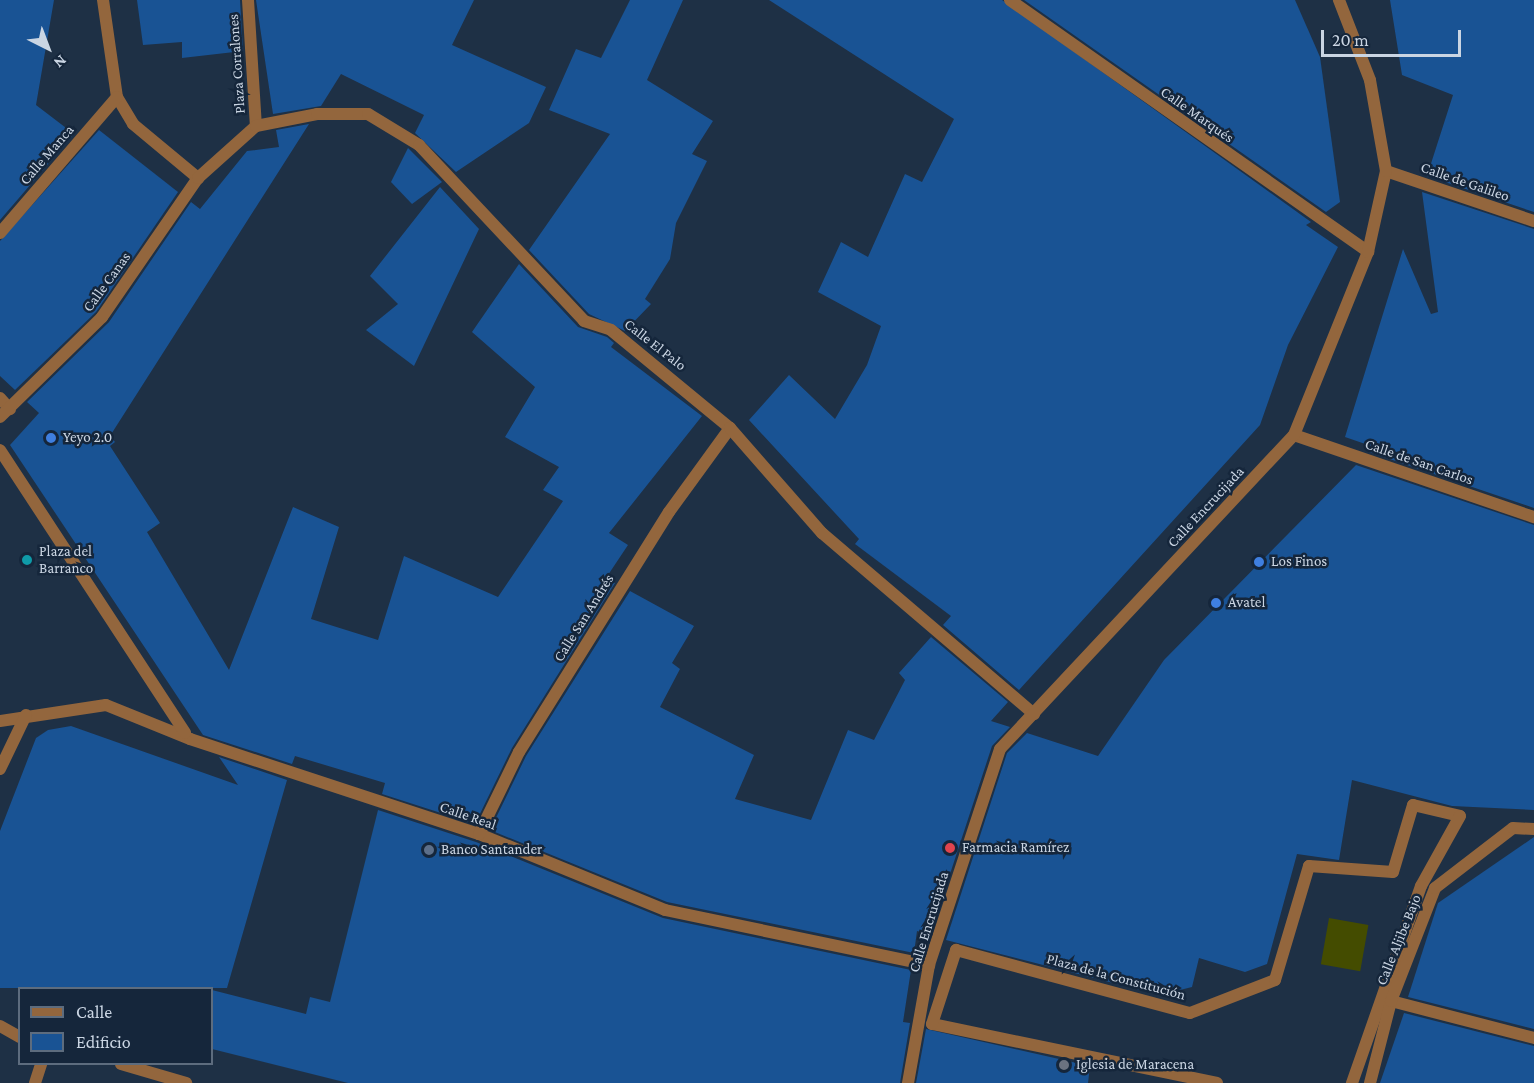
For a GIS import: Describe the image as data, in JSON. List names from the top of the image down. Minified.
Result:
{"streets":{"street":["Plaza Corralones","Calle Marqués","Calle Manca","Calle de Galileo","Calle Canas","Calle El Palo","Calle de San Carlos","Calle Encrucijada","Calle San Andrés","Calle Real","Calle Aljibe Bajo","Plaza de la Constitución"]},"crossings":[["Plaza Corralones","Calle El Palo"],["Calle Marqués","Calle Encrucijada"],["Calle de Galileo","Calle Encrucijada"],["Calle El Palo","Calle Encrucijada"],["Calle El Palo","Calle San Andrés"],["Calle de San Carlos","Calle Encrucijada"],["Calle Encrucijada","Calle Real"],["Calle San Andrés","Calle Real"]],"places":["Yeyo 2.0","Plaza del Barranco","Los Finos","Avatel","Farmacia Ramírez","Banco Santander","Iglesia de Maracena"],"legend":["Calle","Edificio"],"scale_bar":"20 m","north":"bottom right"}
